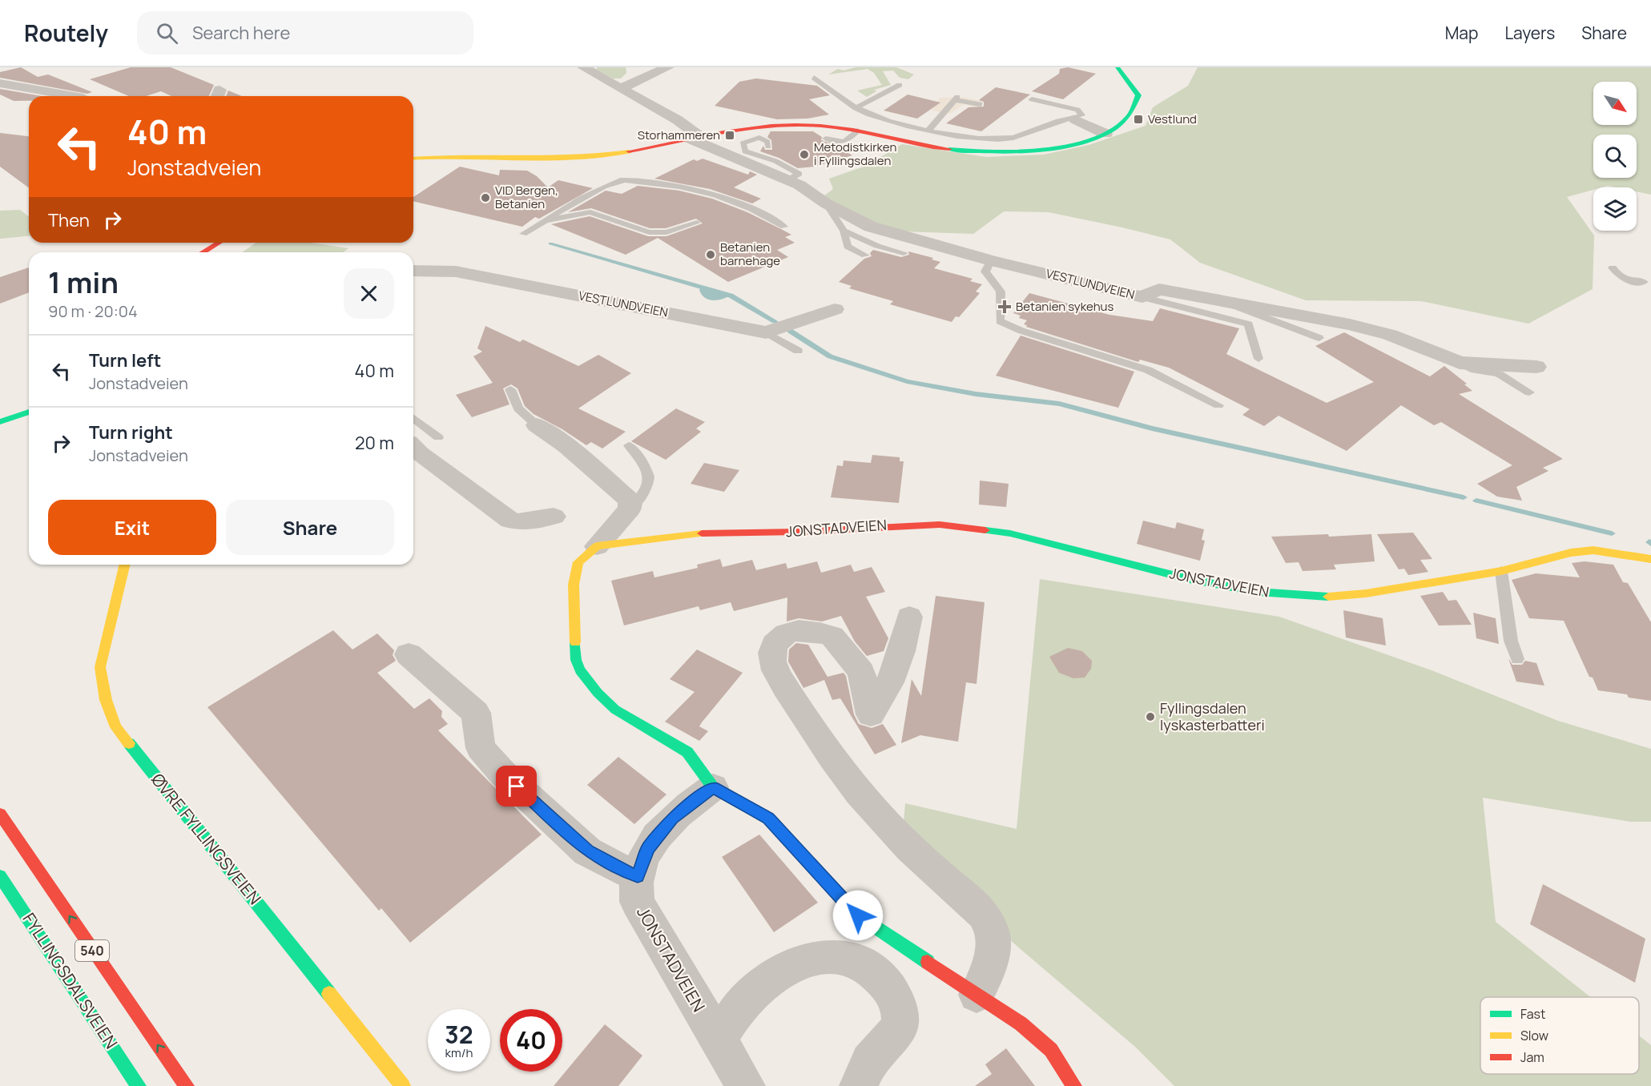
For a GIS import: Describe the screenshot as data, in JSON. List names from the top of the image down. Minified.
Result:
{"streets":{"main road":["JONSTADVEIEN","ØVRE FYLLINGSVEIEN","540","FYLLINGSDALSVEIEN"],"street":["VESTLUNDVEIEN"]},"places":{"transit":["Vestlund","Storhammeren"],"other":["Metodistkirken i Fyllingsdalen","VID Bergen, Betanien","Betanien barnehage","Fyllingsdalen lyskasterbatteri"],"health":["Betanien sykehus"]},"legend":["Fast","Slow","Jam"],"north":"bottom right","page":{"header":"Routely","search":"Search here","nav":["Map","Layers","Share"],"turn":["40 m","Jonstadveien"],"then":"Then","heading":["1 min","90 m · 20:04"],"list":[{"name":"Turn left","note":"Jonstadveien","value":"40 m"},{"name":"Turn right","note":"Jonstadveien","value":"20 m"}],"buttons":["Exit","Share"],"speed":"32 km/h","limit":"40"}}
